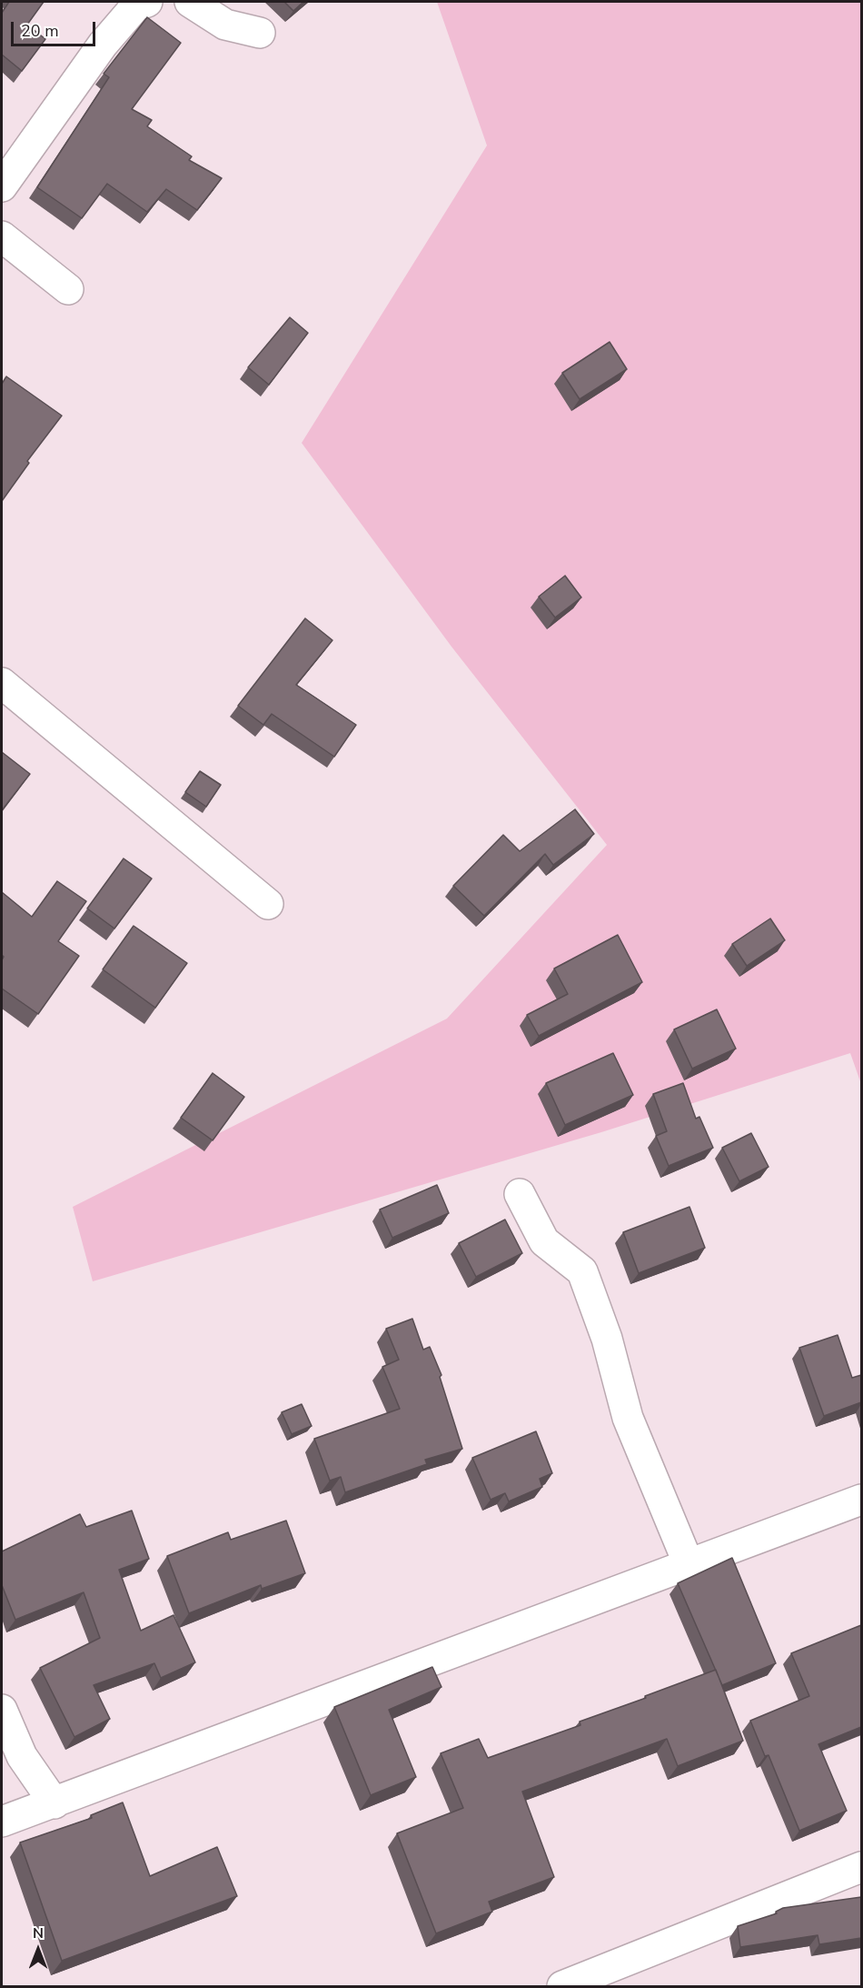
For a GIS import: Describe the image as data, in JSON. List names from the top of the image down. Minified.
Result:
{"scale_bar":"20 m","north":"top"}
